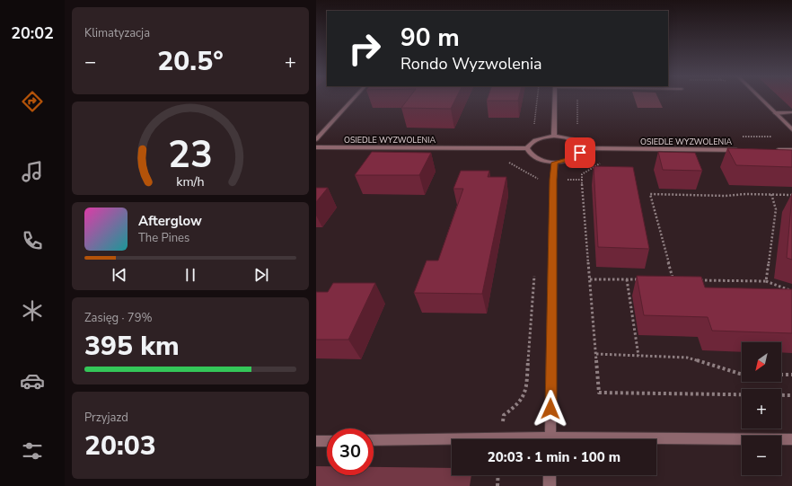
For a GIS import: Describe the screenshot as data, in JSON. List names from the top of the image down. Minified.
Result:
{"streets":{"street":["OSIEDLE WYZWOLENIA"]},"north":"bottom left","page":{"tabs":"20:02","tile":["Klimatyzacja",["Zasięg · 79%","395 km"],["Przyjazd","20:03"]],"turn":["90 m","Rondo Wyzwolenia"],"heat":["−","20.5°","+"],"song":["Afterglow","The Pines"],"map_buttons":["+","−"],"limit":"30","trip":"20:03 · 1 min · 100 m","gauge":["23","km/h"]}}
